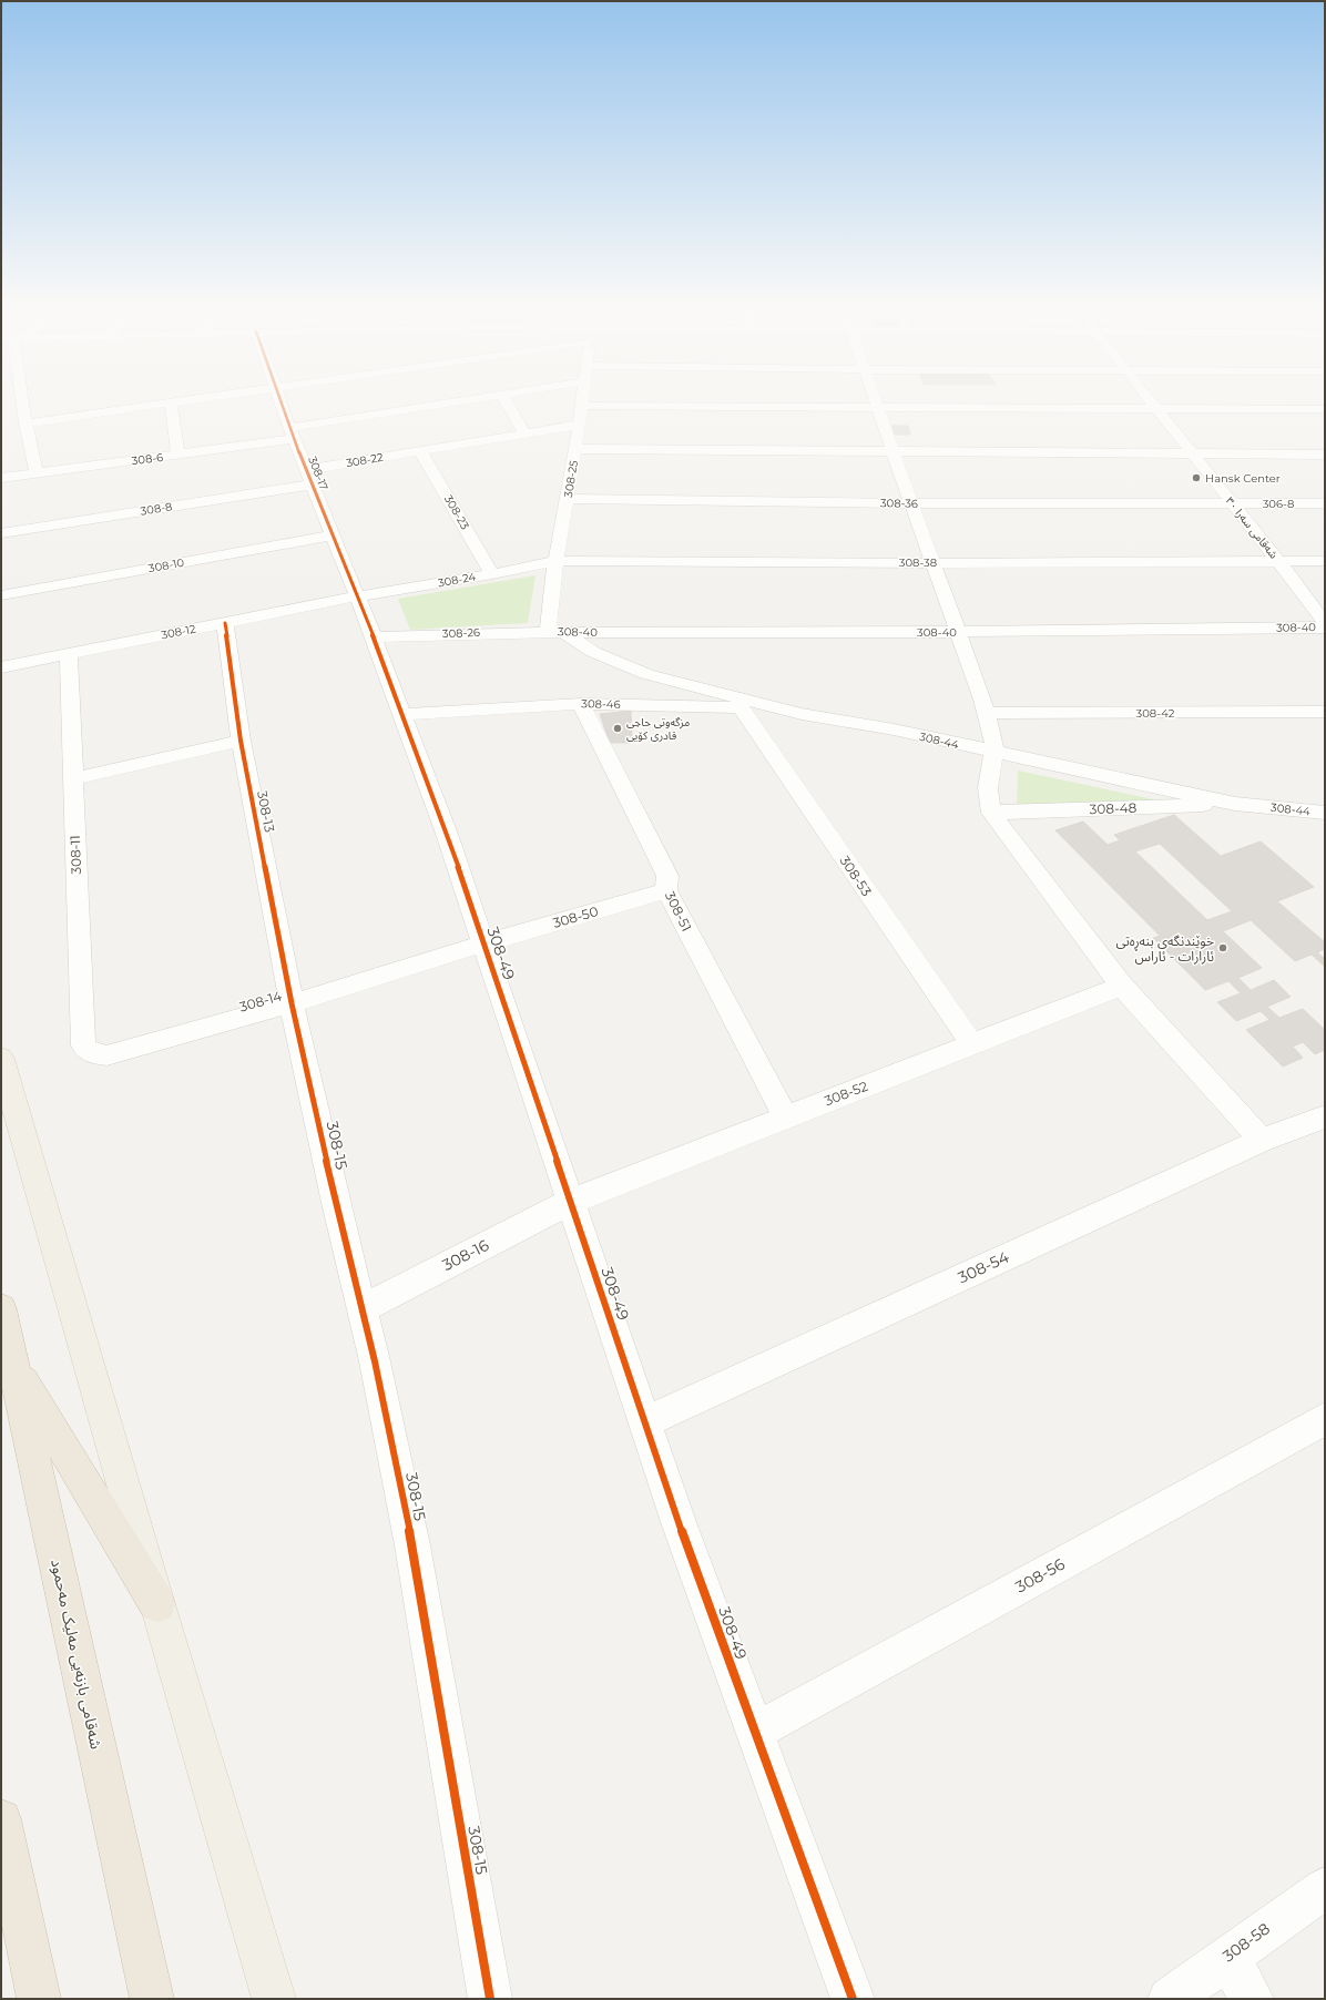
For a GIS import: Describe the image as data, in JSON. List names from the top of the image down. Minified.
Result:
{"streets":{"highway":["شەقامی بازنەیی مەلیک مەحمود"],"street":["308-6","308-22","308-17","308-25","308-36","306-8","308-8","308-23","شەقامی سەرا ٣٠","308-38","308-10","308-24","308-40","308-12","308-26","308-46","308-42","308-44","308-48","308-13","308-11","308-53","308-51","308-50","308-49","308-14","308-52","308-15","308-16","308-54","308-56","308-58"]},"crossings":[["308-6","308-17"],["308-22","308-17"],["308-22","308-25"],["308-22","308-23"],["308-17","308-8"],["308-17","308-10"],["308-17","308-24"],["308-17","308-12"],["308-17","308-49"],["308-25","308-36"],["308-25","308-38"],["308-25","308-24"],["308-25","308-40"],["308-25","308-26"],["308-25","308-44"],["308-36","306-8"],["308-36","شەقامی سەرا ٣٠"],["306-8","شەقامی سەرا ٣٠"],["308-23","308-24"],["شەقامی سەرا ٣٠","308-38"],["308-38","308-24"],["308-24","308-12"],["308-24","308-49"],["308-40","308-26"],["308-40","308-44"],["308-12","308-13"],["308-12","308-11"],["308-12","308-49"],["308-26","308-44"],["308-26","308-49"],["308-46","308-44"],["308-46","308-53"],["308-46","308-51"],["308-46","308-49"],["308-44","308-48"],["308-13","308-14"],["308-13","308-15"],["308-11","308-14"],["308-53","308-52"],["308-51","308-50"],["308-51","308-52"],["308-50","308-49"],["308-50","308-14"],["308-49","308-14"],["308-49","308-52"],["308-49","308-16"],["308-49","308-54"],["308-49","308-56"],["308-14","308-15"],["308-52","308-16"],["308-15","308-16"]],"places":["Hansk Center","مزگەوتی حاجی قادری کۆیی","خوێندنگەی بنەڕەتی ئارارات - ئاراس"]}
